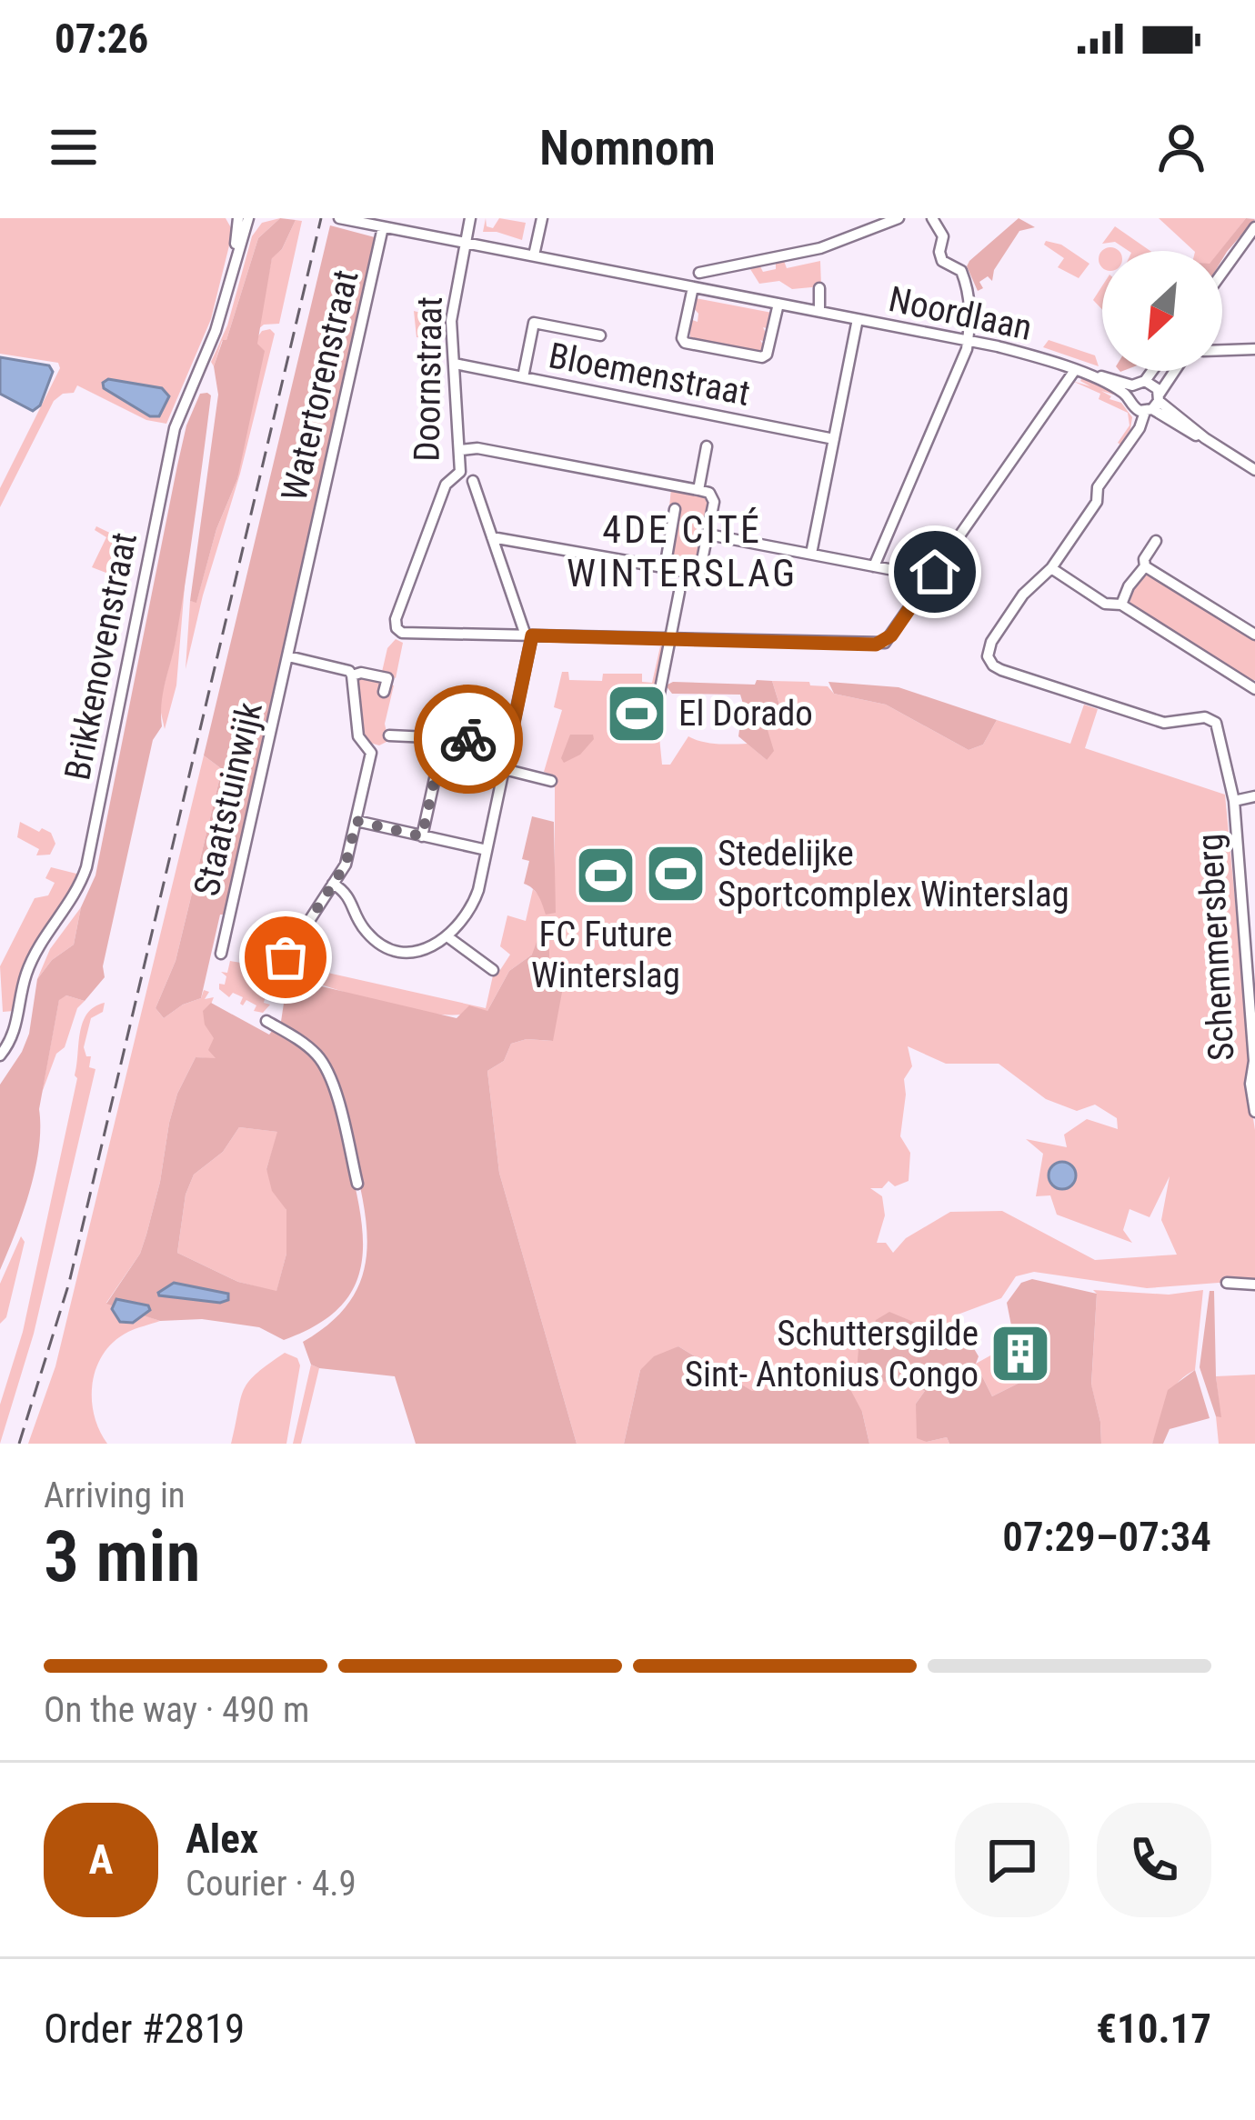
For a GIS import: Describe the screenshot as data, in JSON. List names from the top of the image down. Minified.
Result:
{"streets":{"street":["Noordlaan","Bloemenstraat","Doornstraat","Watertorenstraat","Brikkenovenstraat","Staatstuinwijk","Schemmersberg"]},"crossings":[["Noordlaan","Doornstraat"],["Noordlaan","Watertorenstraat"],["Bloemenstraat","Doornstraat"],["Watertorenstraat","Staatstuinwijk"]],"districts":["4DE CITÉ WINTERSLAG"],"places":{"sports":["El Dorado","Stedelijke Sportcomplex Winterslag","FC Future Winterslag"],"building":["Schuttersgilde Sint- Antonius Congo"]},"north":"bottom left","page":{"status":"07:26","header":"Nomnom","heading":["3 min","Arriving in","07:29–07:34"],"panel":["Alex","Courier · 4.9","Order #2819","€10.17"],"bar":"On the way · 490 m","round":"A"}}
